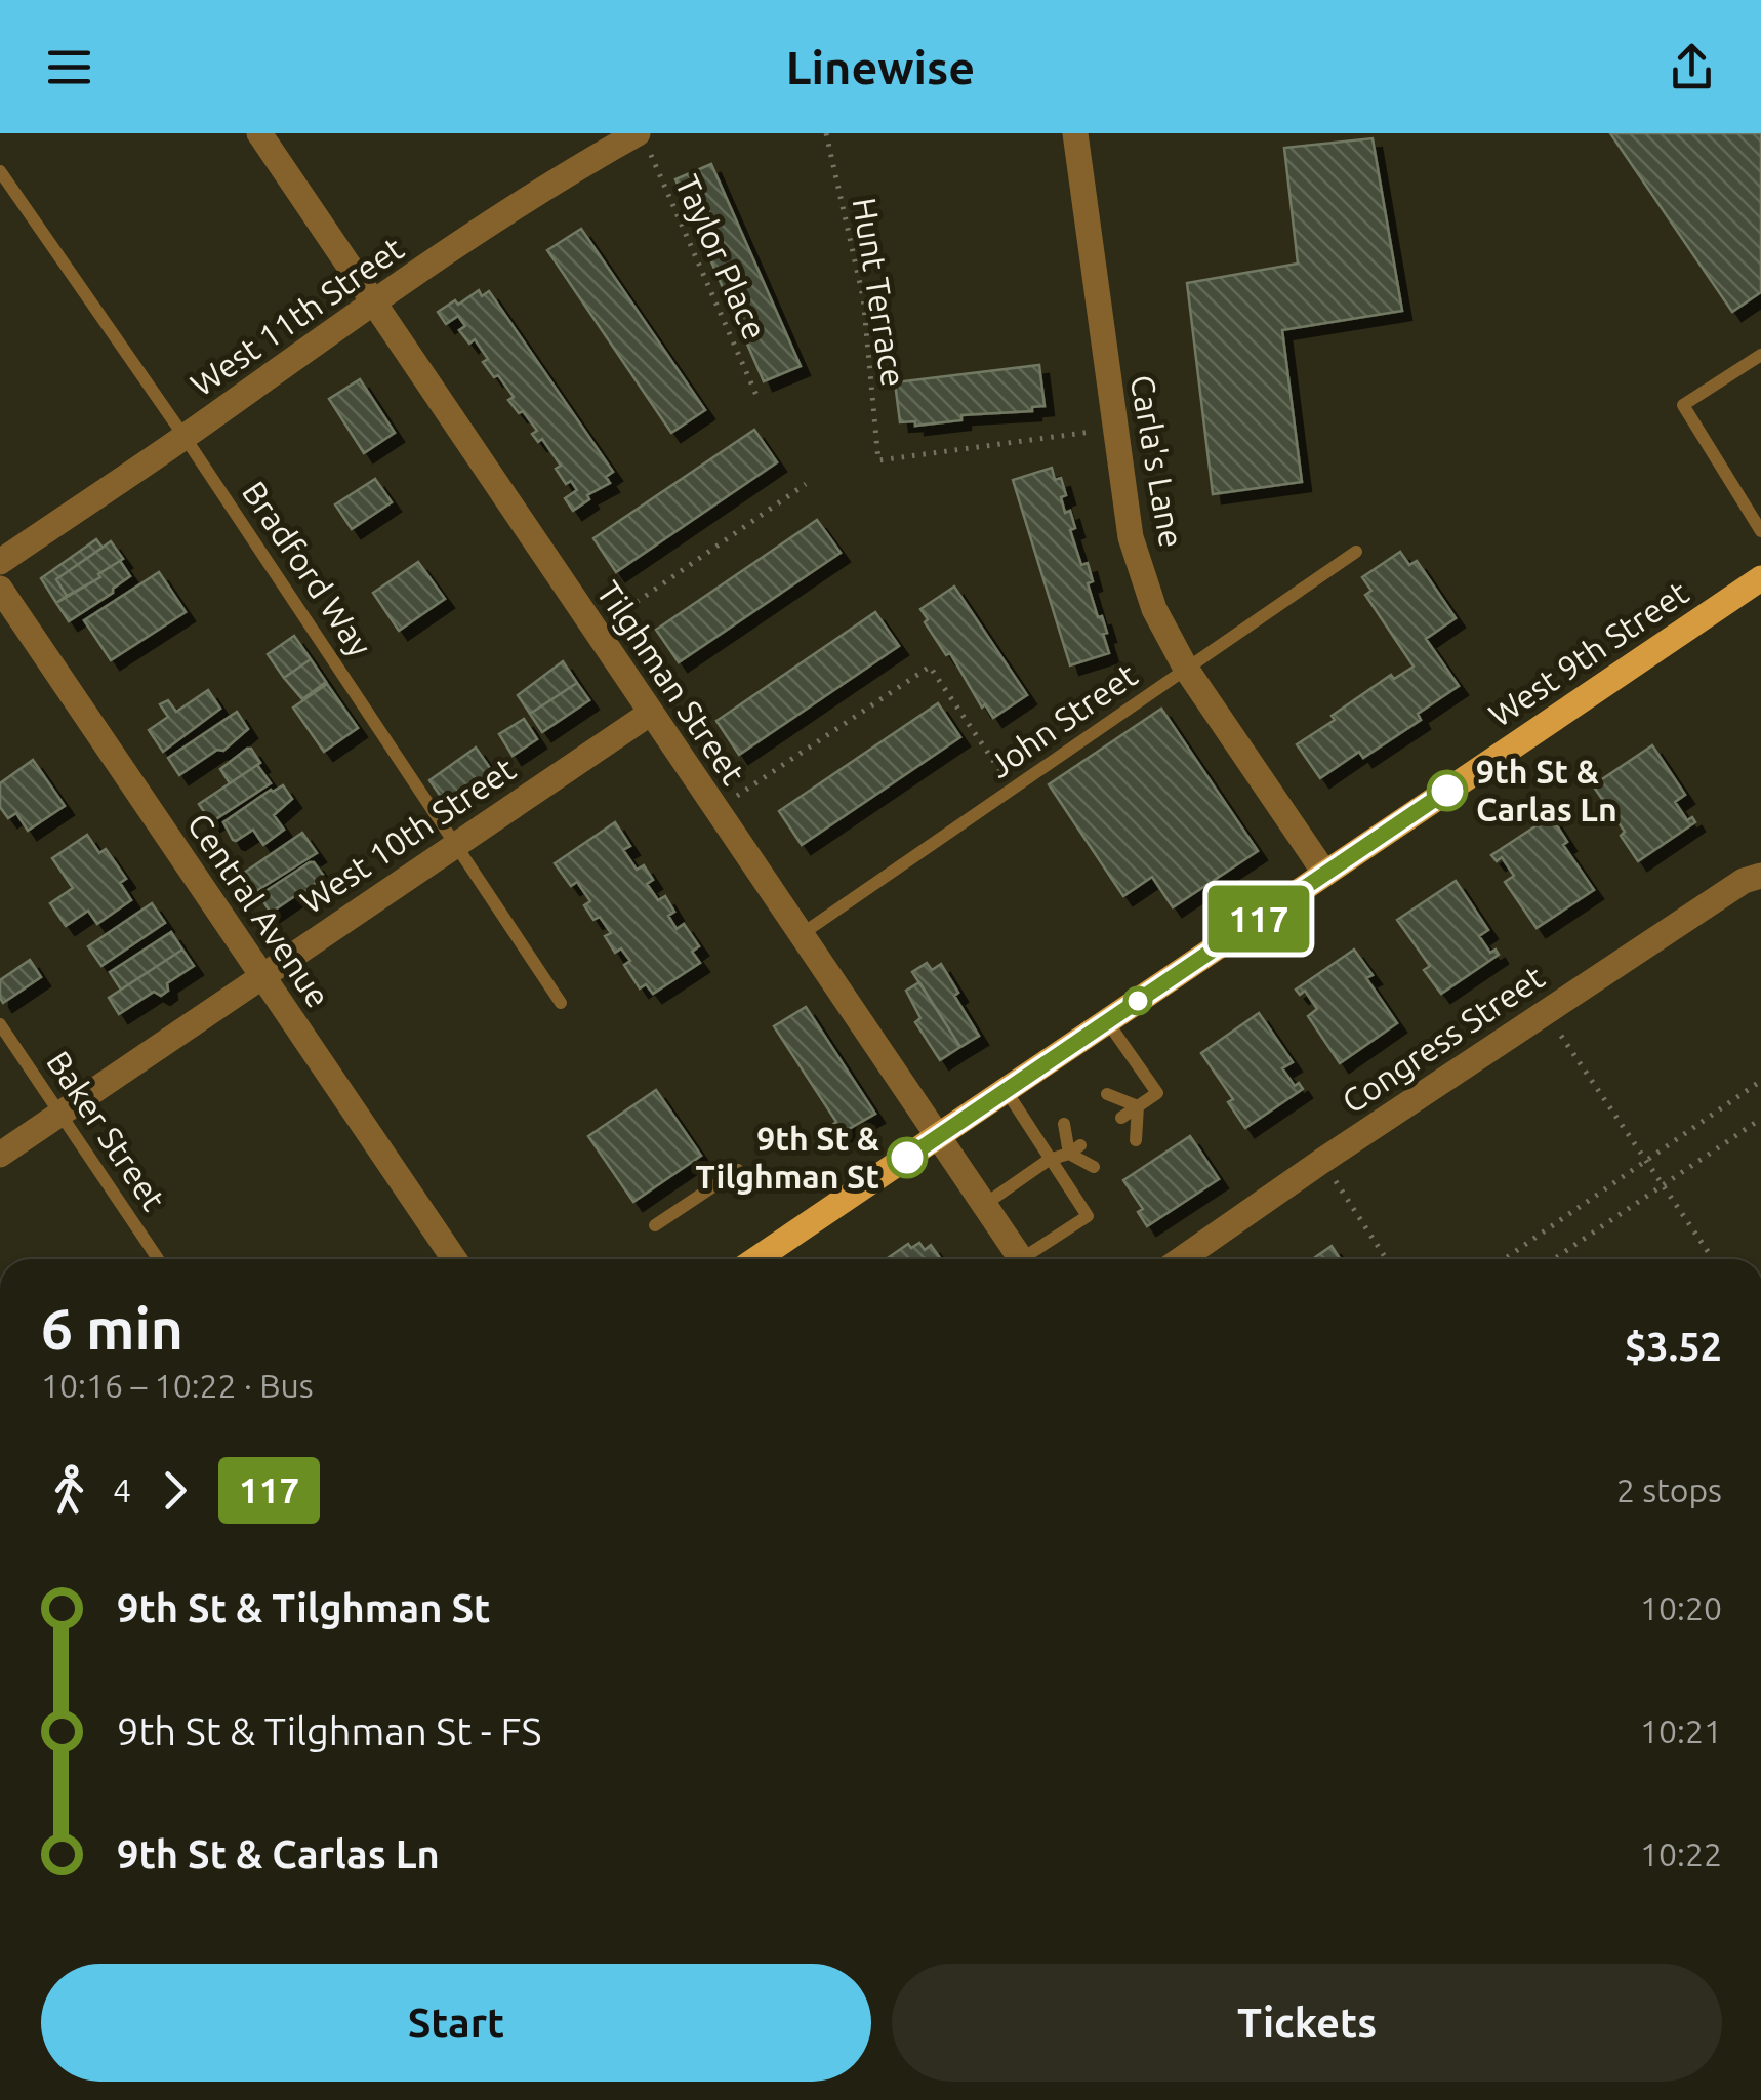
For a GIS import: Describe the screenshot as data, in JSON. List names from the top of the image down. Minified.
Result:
{"streets":{"main road":["West 9th Street"],"street":["West 11th Street","Carla's Lane","Tilghman Street","West 10th Street","Central Avenue","Congress Street"],"lane":["Bradford Way","John Street","Baker Street"],"path":["Taylor Place","Hunt Terrace"]},"crossings":[["Taylor Place","West 11th Street"],["Hunt Terrace","Carla's Lane"],["West 11th Street","Bradford Way"],["West 11th Street","Tilghman Street"],["Carla's Lane","West 9th Street"],["Carla's Lane","John Street"],["Bradford Way","West 10th Street"],["West 9th Street","Tilghman Street"],["Tilghman Street","John Street"],["Tilghman Street","West 10th Street"],["West 10th Street","Central Avenue"],["West 10th Street","Baker Street"]],"places":["9th St & Carlas Ln","9th St & Tilghman St"],"lines":["bus line 117"],"page":{"header":"Linewise","on_map":"117","heading":["6 min","10:16 – 10:22 · Bus","$3.52"],"legs":["4","117","2 stops"],"list":[{"name":"9th St & Tilghman St","value":"10:20"},{"name":"9th St & Tilghman St - FS","value":"10:21"},{"name":"9th St & Carlas Ln","value":"10:22"}],"buttons":["Start","Tickets"]}}
